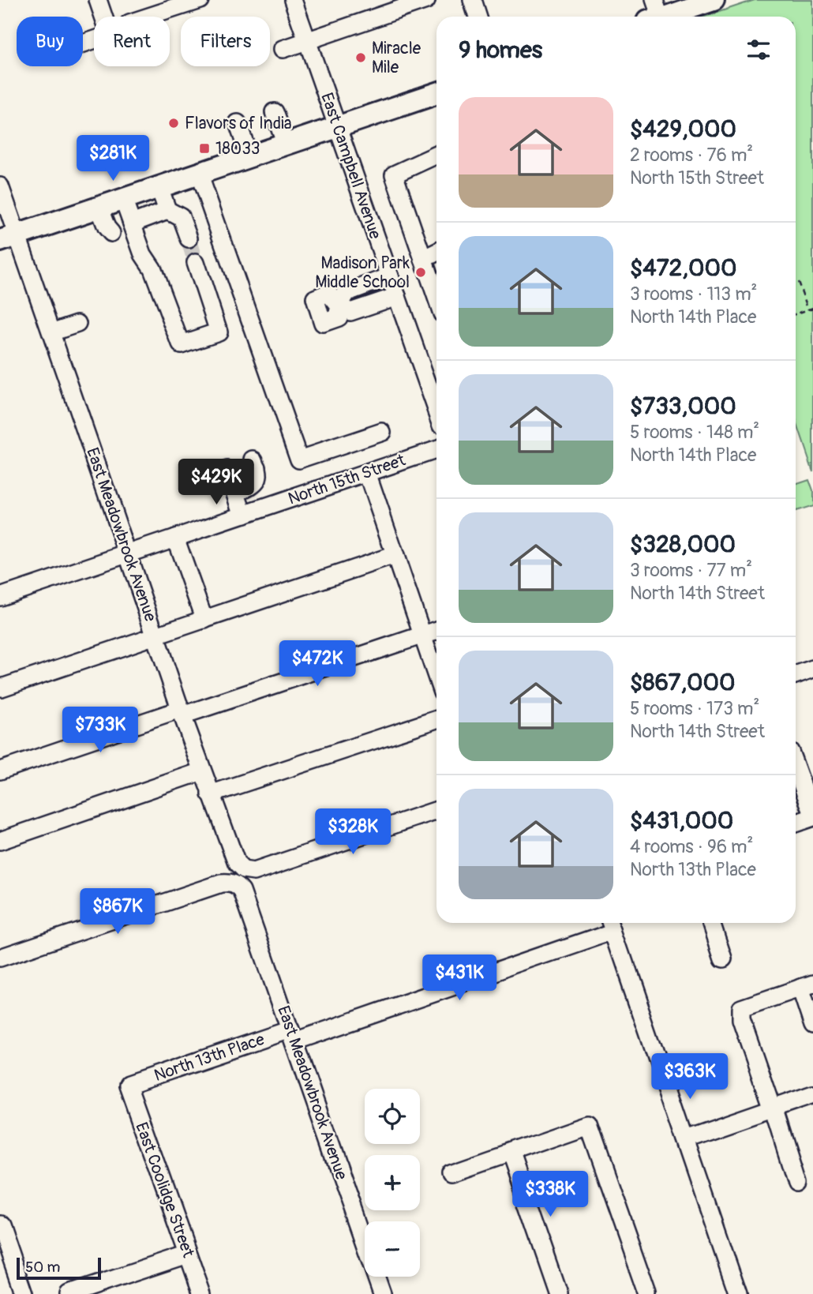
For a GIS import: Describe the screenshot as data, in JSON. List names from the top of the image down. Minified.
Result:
{"streets":{"street":["East Campbell Avenue","North 15th Street","East Meadowbrook Avenue","North 13th Place","East Coolidge Street"]},"crossings":[["North 15th Street","East Meadowbrook Avenue"],["East Meadowbrook Avenue","North 13th Place"],["North 13th Place","East Coolidge Street"]],"places":{"other":["Miracle Mile","Flavors of India","Madison Park Middle School"],"transit":["18033"]},"scale_bar":"50 m","page":{"chip":["Buy","Rent","Filters"],"heading":"9 homes","list":[{"name":"$429,000","note":"2 rooms · 76 m² · North 15th Street"},{"name":"$472,000","note":"3 rooms · 113 m² · North 14th Place"},{"name":"$733,000","note":"5 rooms · 148 m² · North 14th Place"},{"name":"$328,000","note":"3 rooms · 77 m² · North 14th Street"},{"name":"$867,000","note":"5 rooms · 173 m² · North 14th Street"},{"name":"$431,000","note":"4 rooms · 96 m² · North 13th Place"}],"price":["$281K","$429K","$472K","$733K","$328K","$867K","$431K","$363K","$338K"],"map_buttons":["+","−"],"scale":"50 m"}}
